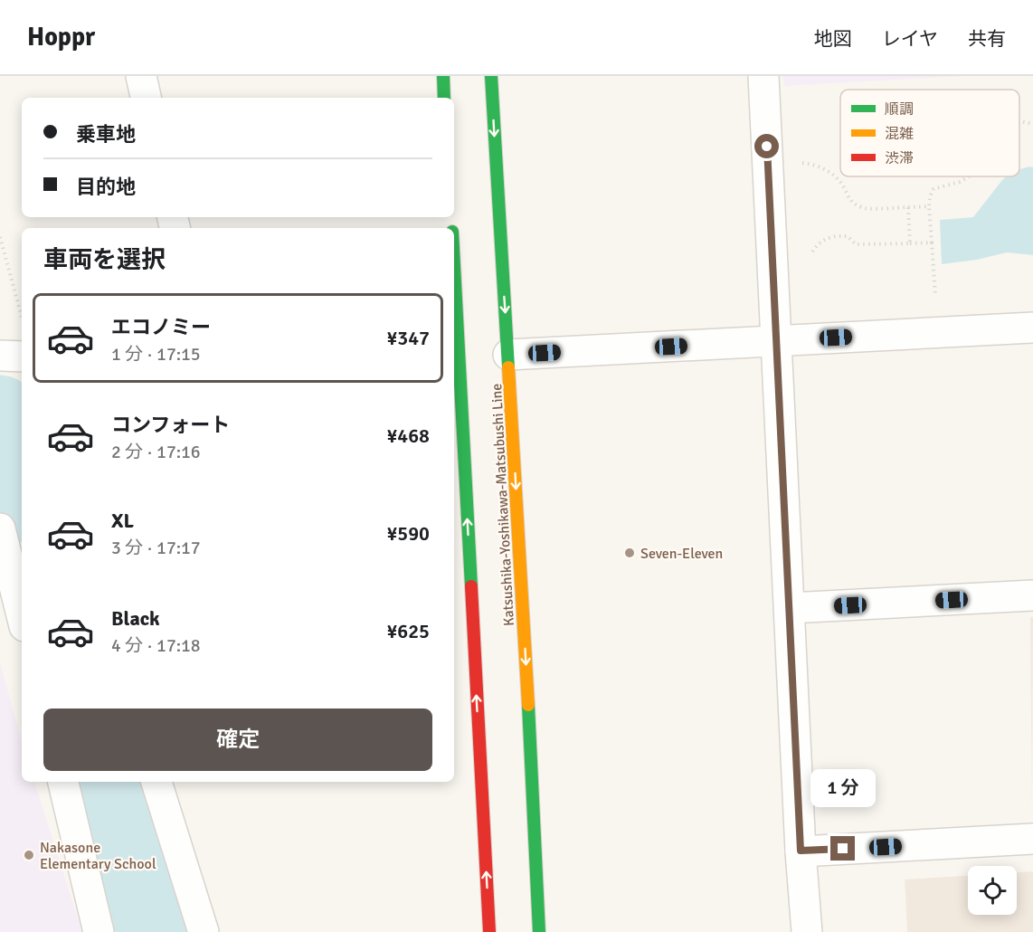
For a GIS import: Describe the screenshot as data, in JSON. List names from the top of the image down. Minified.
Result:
{"streets":{"main road":["Katsushika-Yoshikawa-Matsubushi Line"]},"places":["Seven-Eleven","Nakasone Elementary School"],"legend":["順調","混雑","渋滞"],"page":{"header":"Hoppr","nav":["地図","レイヤ","共有"],"banner":["乗車地","目的地"],"heading":"車両を選択","list":[{"name":"エコノミー","note":"1 分 · 17:15","value":"¥347"},{"name":"コンフォート","note":"2 分 · 17:16","value":"¥468"},{"name":"XL","note":"3 分 · 17:17","value":"¥590"},{"name":"Black","note":"4 分 · 17:18","value":"¥625"}],"buttons":"確定","bubble":"1 分"}}
